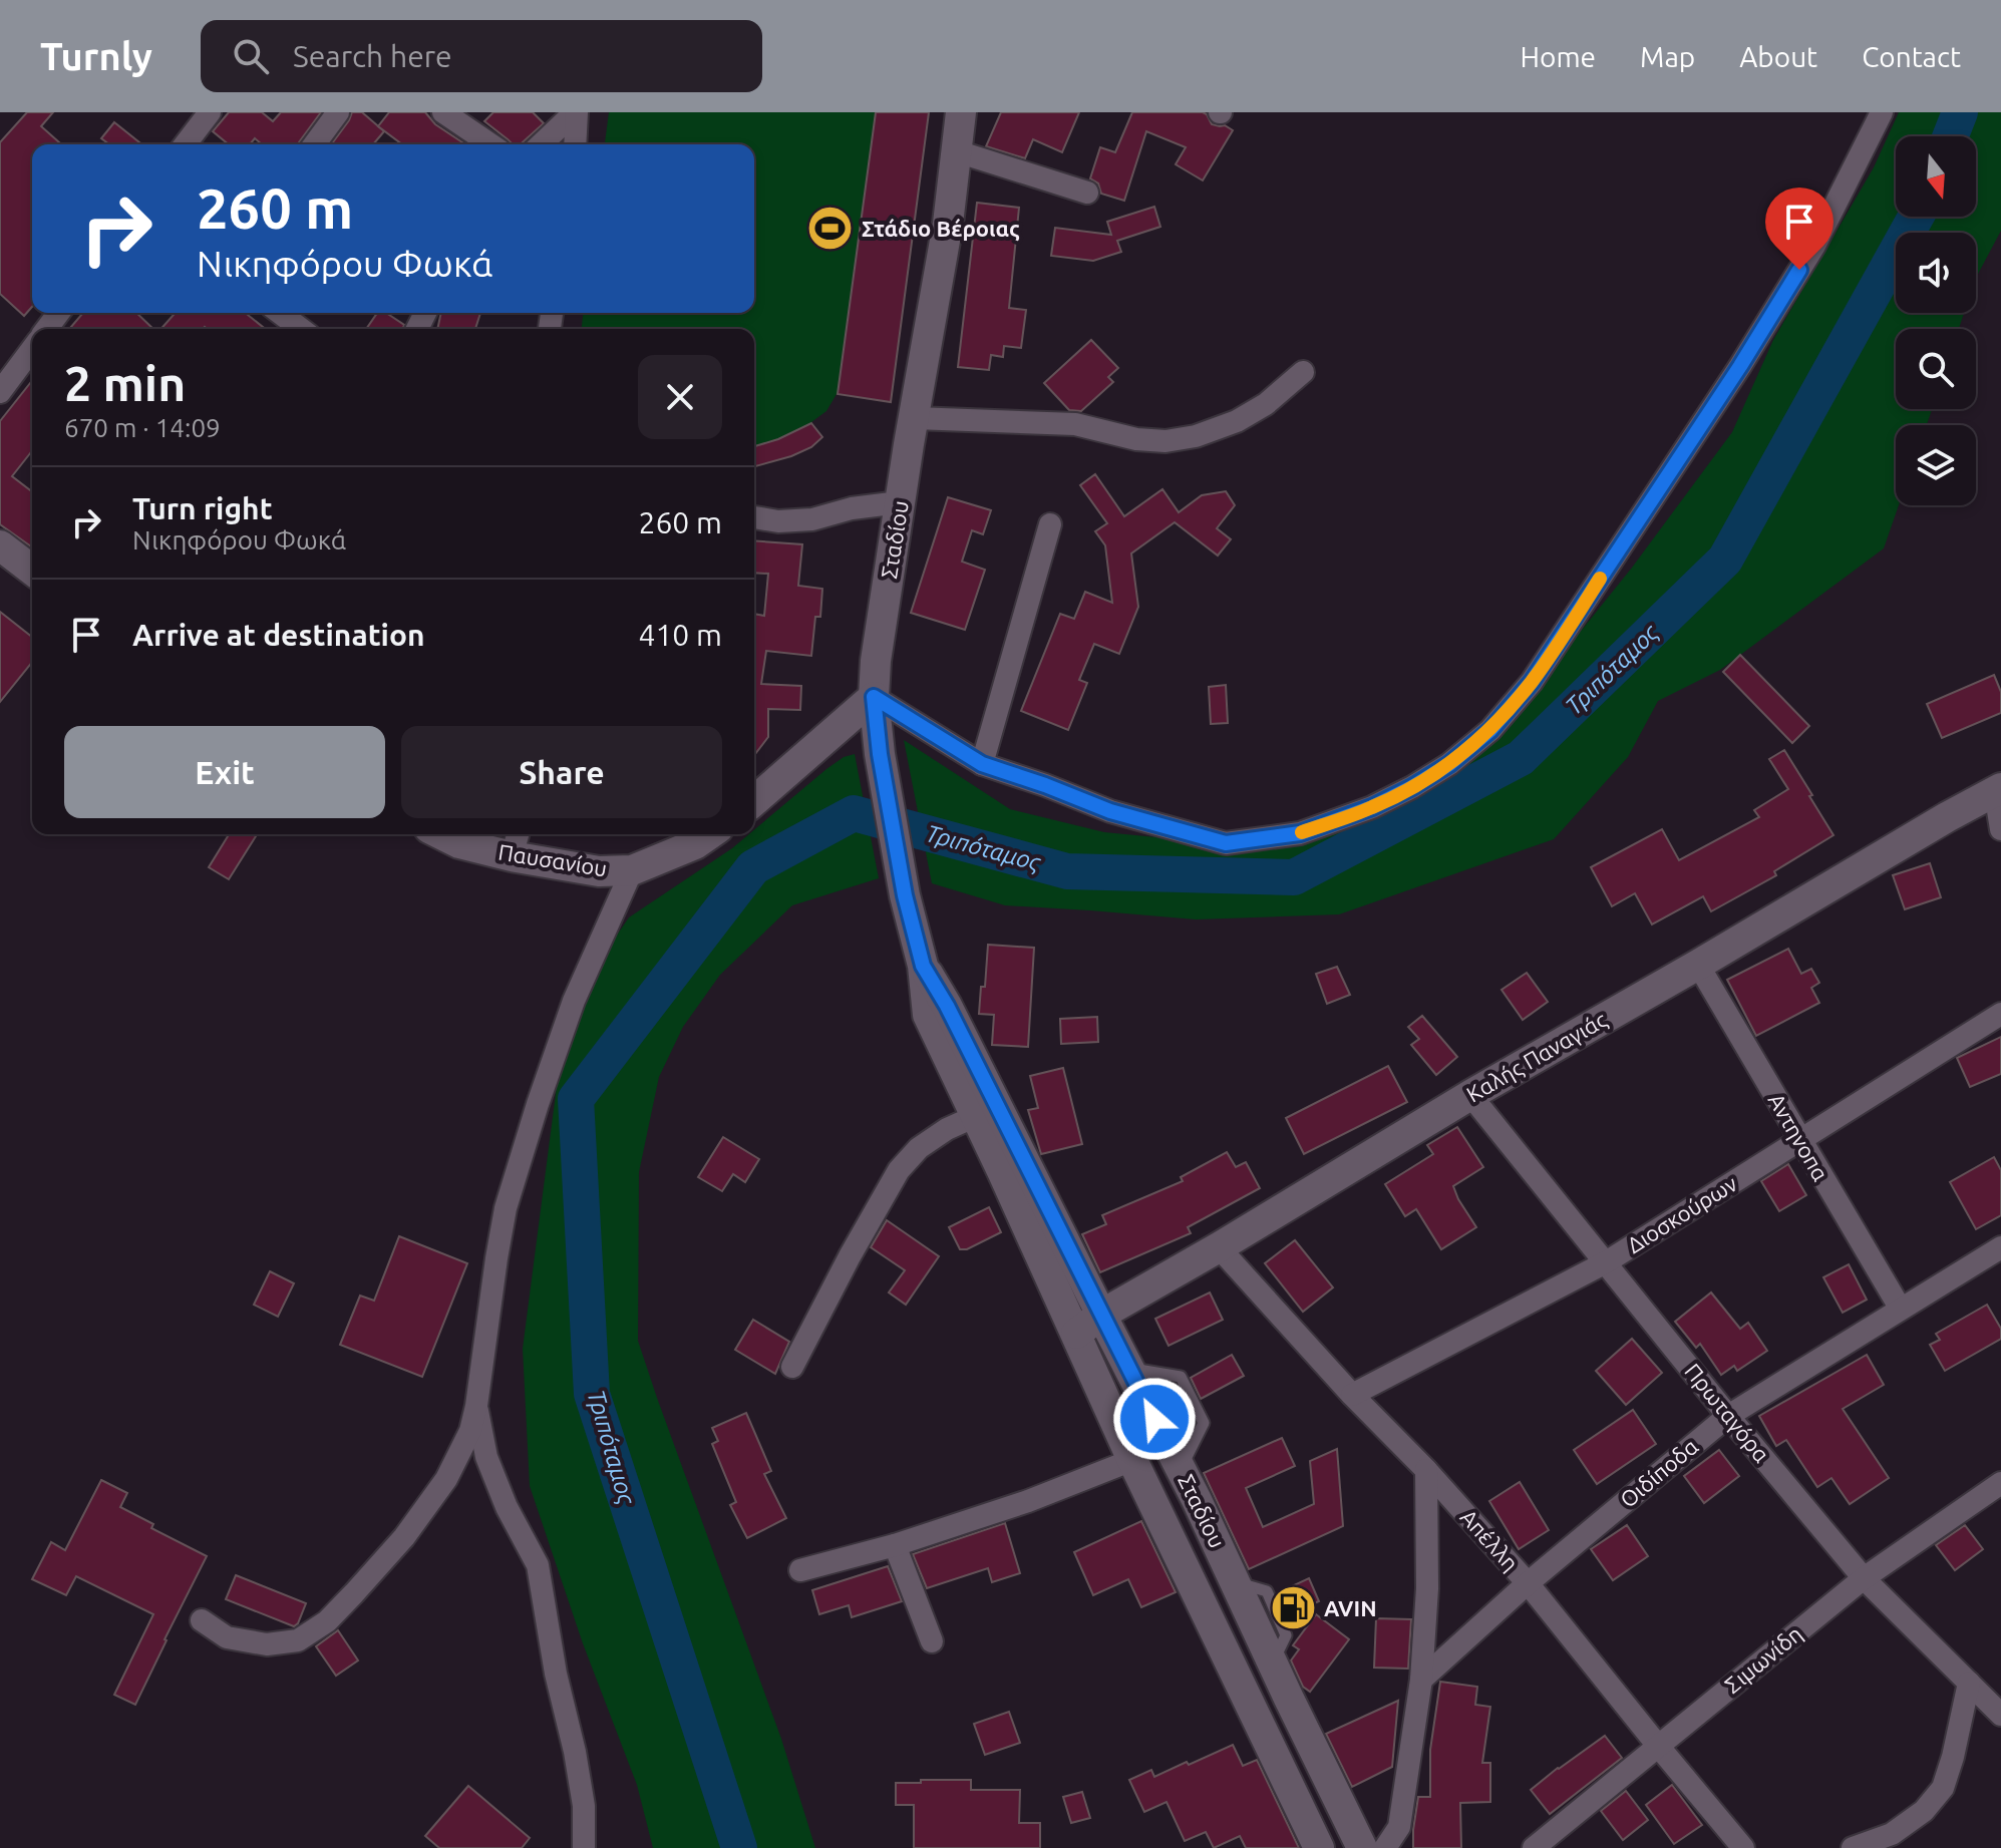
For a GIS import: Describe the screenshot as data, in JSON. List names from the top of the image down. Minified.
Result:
{"streets":{"main road":["Σταδίου","Παυσανίου","Καλής Παναγιάς"],"street":["Αντηνοπα","Διοσκούρων","Πρωταγόρα","Οιδίποδα","Απέλλη","Σιμωνίδη"]},"crossings":[["Σταδίου","Καλής Παναγιάς"],["Καλής Παναγιάς","Αντηνοπα"],["Καλής Παναγιάς","Πρωταγόρα"],["Καλής Παναγιάς","Απέλλη"],["Αντηνοπα","Διοσκούρων"],["Αντηνοπα","Οιδίποδα"],["Διοσκούρων","Πρωταγόρα"],["Διοσκούρων","Απέλλη"],["Πρωταγόρα","Οιδίποδα"],["Πρωταγόρα","Σιμωνίδη"],["Οιδίποδα","Απέλλη"],["Απέλλη","Σιμωνίδη"]],"water":["Τριπόταμος"],"places":{"sports":["Στάδιο Βέροιας"],"fuel station":["AVIN"]},"north":"bottom","page":{"header":"Turnly","search":"Search here","nav":["Home","Map","About","Contact"],"turn":["260 m","Νικηφόρου Φωκά"],"heading":["2 min","670 m · 14:09"],"list":[{"name":"Turn right","note":"Νικηφόρου Φωκά","value":"260 m"},{"name":"Arrive at destination","value":"410 m"}],"buttons":["Exit","Share"]}}
